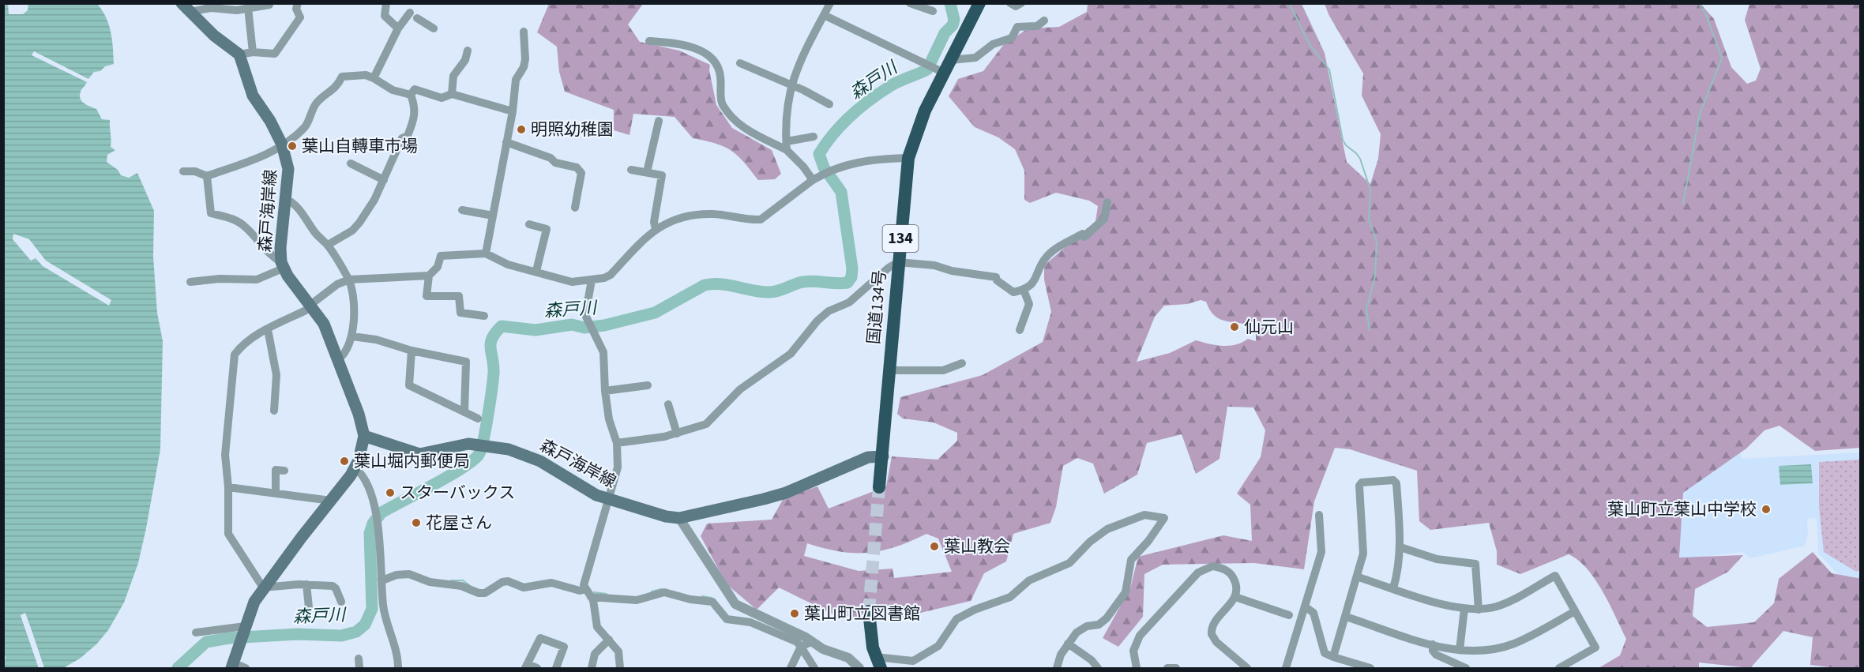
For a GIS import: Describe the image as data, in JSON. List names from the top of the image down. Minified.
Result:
{"streets":{"highway":["134","国道134号"],"main road":["森戸海岸線"]},"crossings":[["森戸海岸線","国道134号"]],"water":["森戸川"],"places":["明照幼稚園","葉山自轉車市場","仙元山","葉山堀内郵便局","スターバックス","葉山町立葉山中学校","花屋さん","葉山教会","葉山町立図書館"]}
